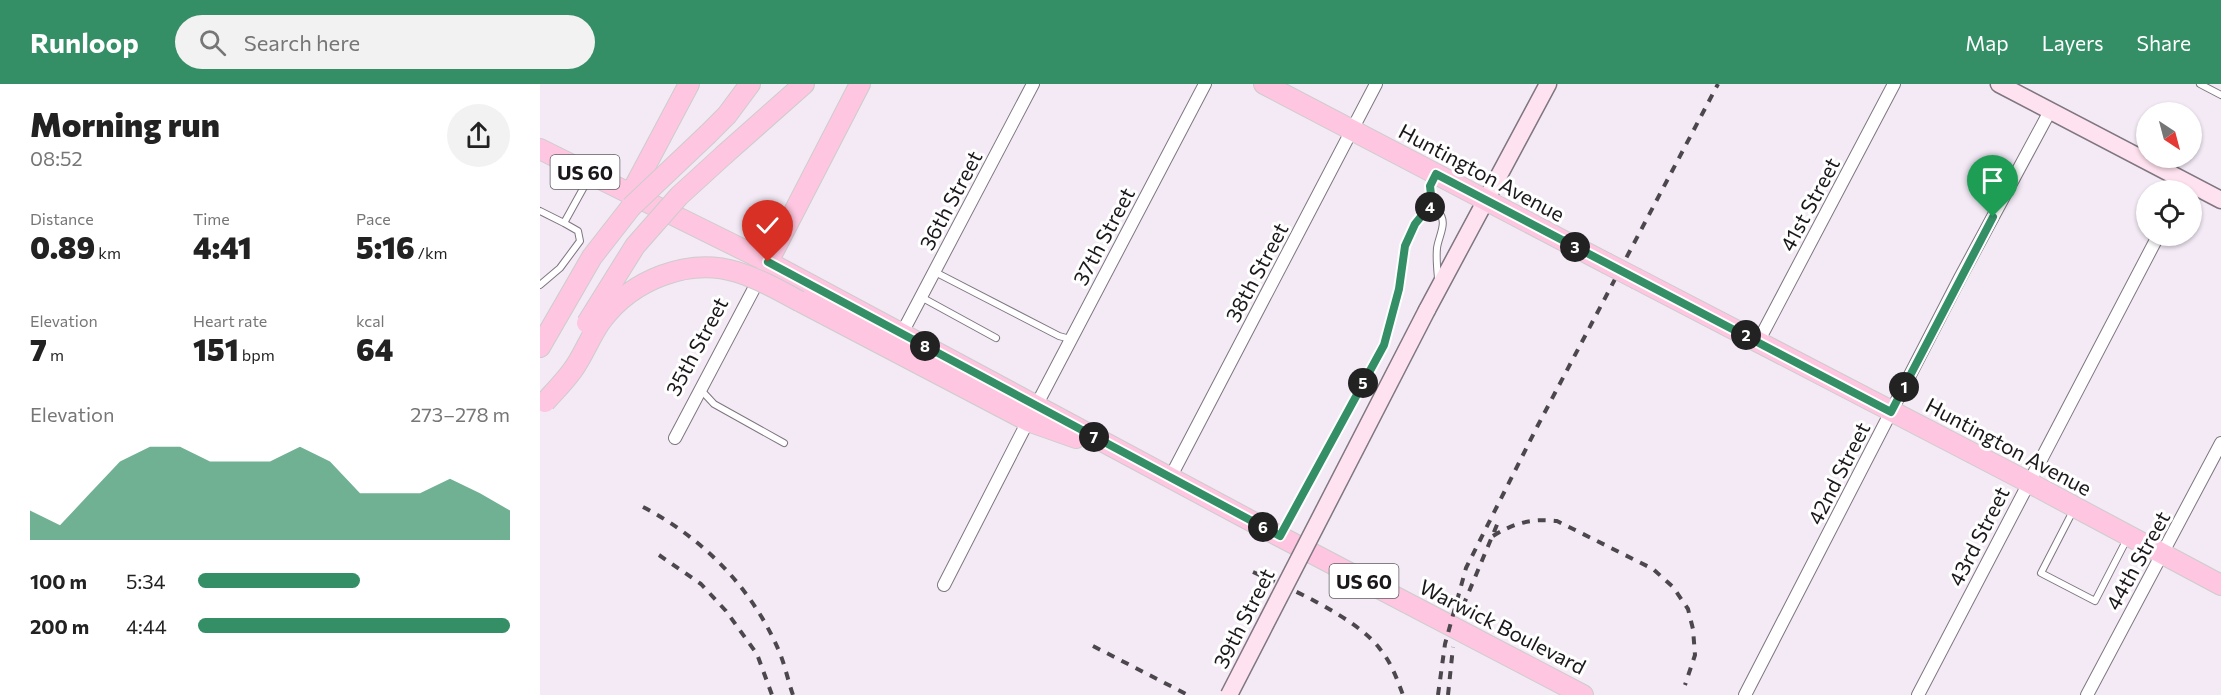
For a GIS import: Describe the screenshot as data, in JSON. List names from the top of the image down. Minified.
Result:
{"streets":{"main road":["US 60","Huntington Avenue","35th Street","39th Street","Warwick Boulevard"],"street":["36th Street","41st Street","37th Street","38th Street","42nd Street","43rd Street","44th Street"]},"crossings":[["US 60","36th Street"],["US 60","37th Street"],["US 60","35th Street"],["US 60","Warwick Boulevard"],["Huntington Avenue","41st Street"],["Huntington Avenue","38th Street"],["Huntington Avenue","42nd Street"],["Huntington Avenue","43rd Street"],["Huntington Avenue","44th Street"],["Huntington Avenue","39th Street"],["37th Street","Warwick Boulevard"],["38th Street","Warwick Boulevard"]],"north":"bottom right","page":{"header":"Runloop","search":"Search here","nav":["Map","Layers","Share"],"heading":["Morning run","08:52"],"stats":[["Distance","0.89 km"],["Time","4:41"],["Pace","5:16 /km"],["Elevation","7 m"],["Heart rate","151 bpm"],["kcal","64"]],"pins":["4","3","2","8","5","1","7","6"],"chart":["Elevation","273–278 m"],"list":[{"name":"100 m","note":"5:34"},{"name":"200 m","note":"4:44"}]}}
